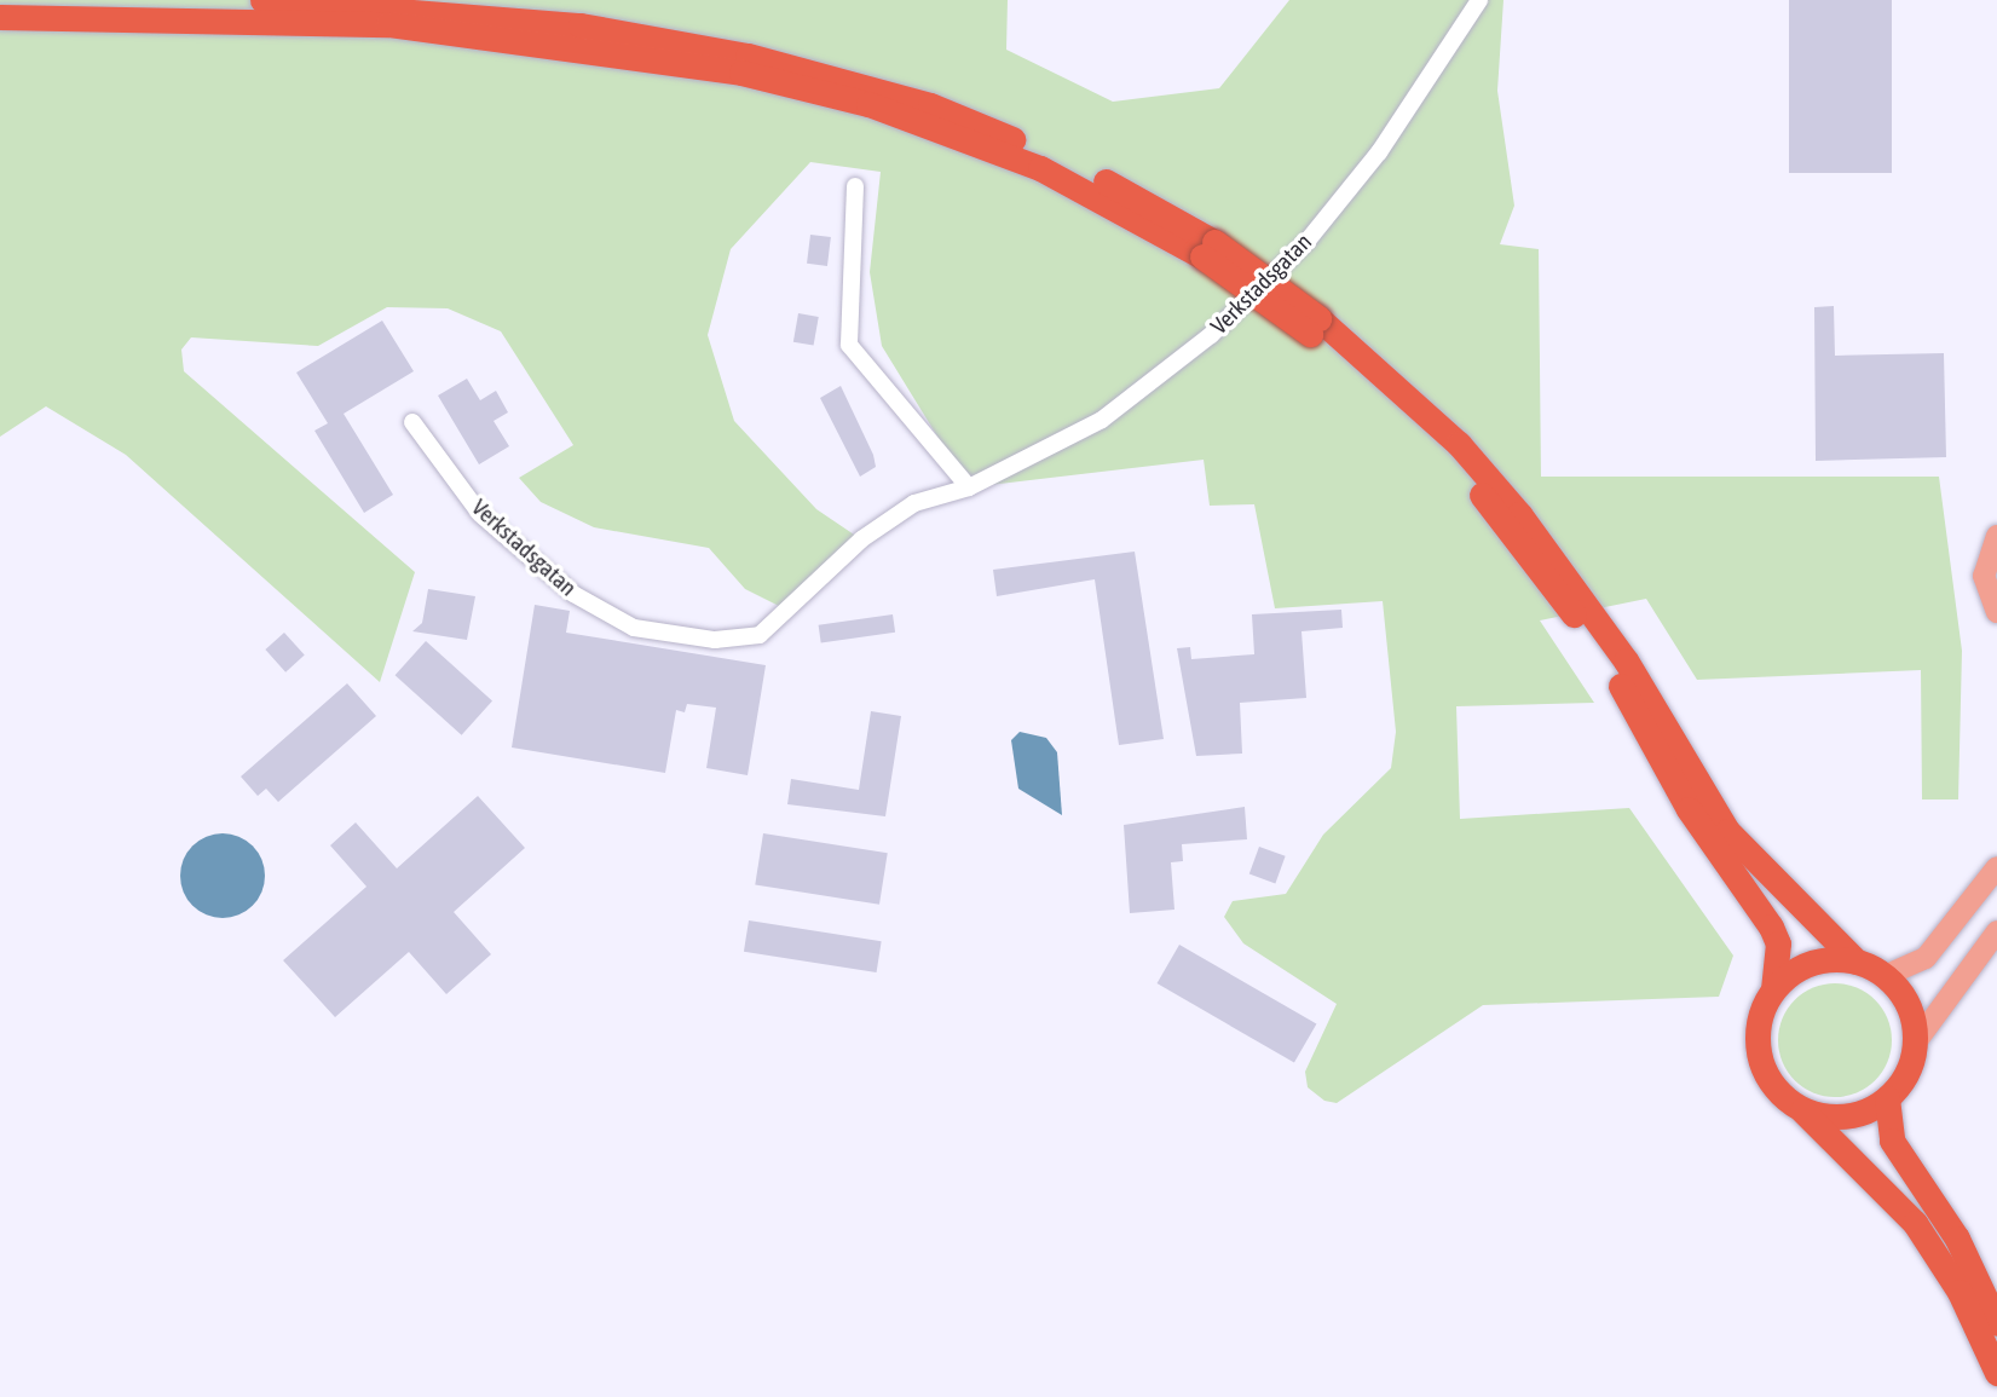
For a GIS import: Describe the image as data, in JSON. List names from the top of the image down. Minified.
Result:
{"streets":{"street":["Verkstadsgatan"]}}
